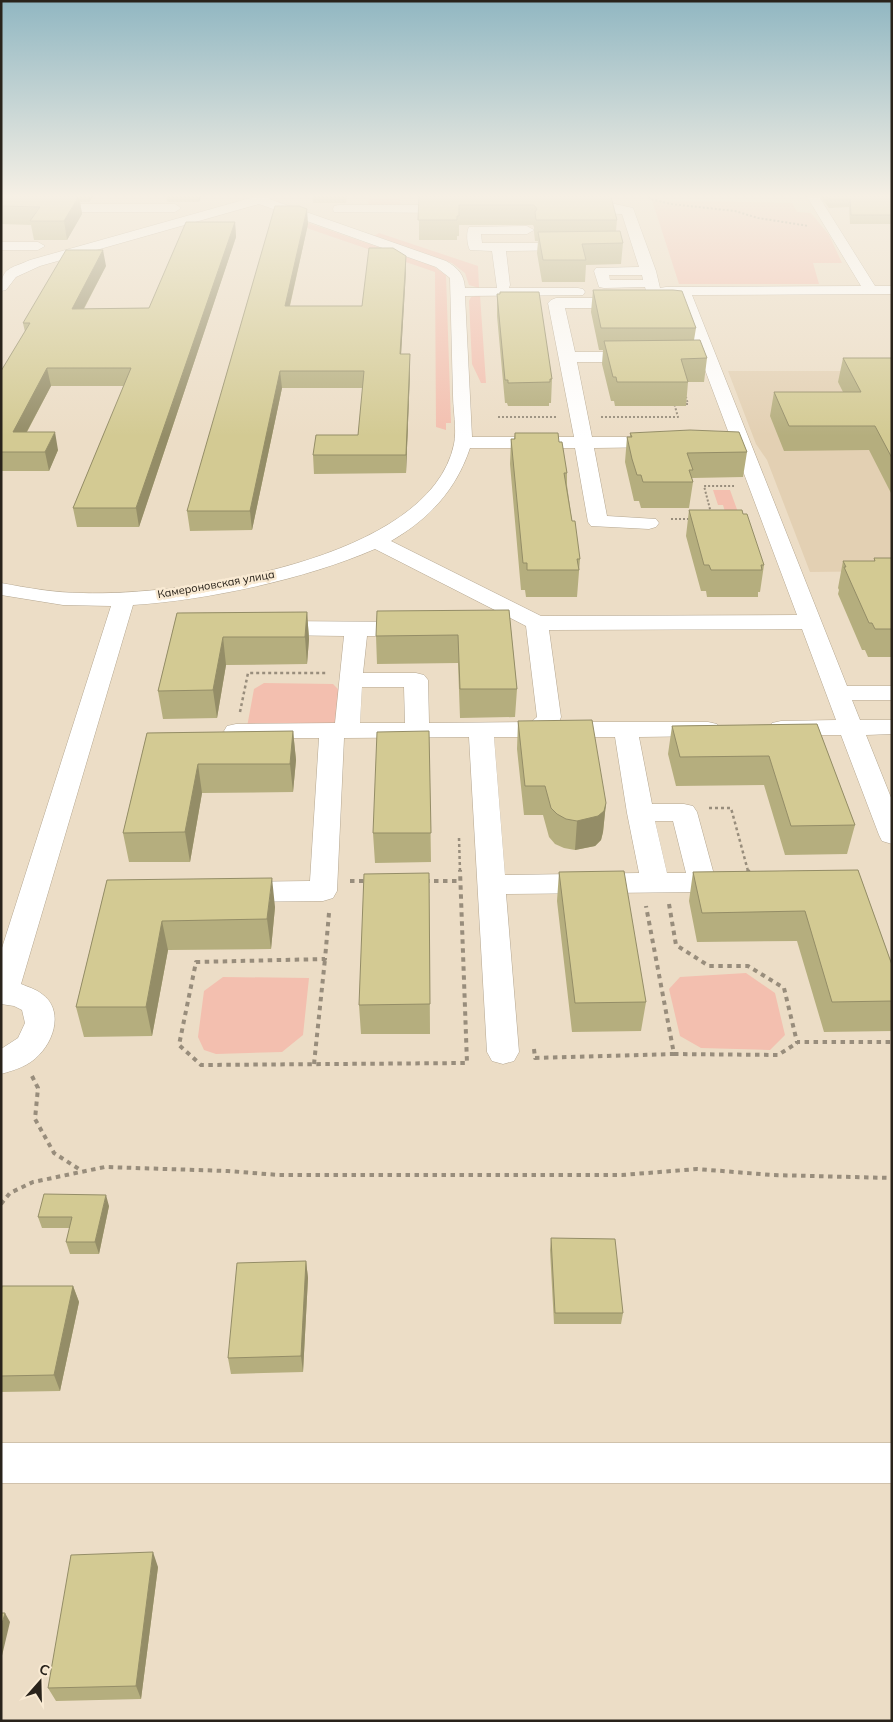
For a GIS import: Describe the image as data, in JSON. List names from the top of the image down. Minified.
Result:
{"streets":{"street":["Камероновская улица"]},"north":"top"}
